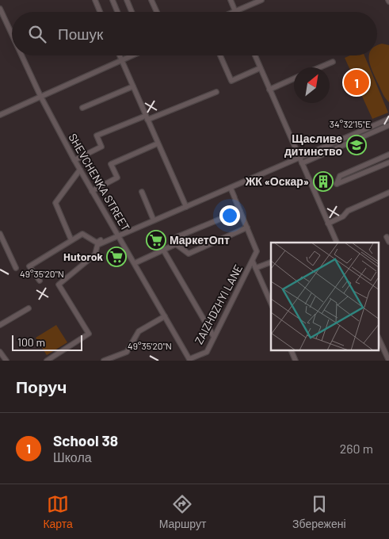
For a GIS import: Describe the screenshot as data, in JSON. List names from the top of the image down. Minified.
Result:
{"streets":{"street":["SHEVCHENKA STREET","ZAIZHDZHYI LANE"]},"crossings":[["SHEVCHENKA STREET","ZAIZHDZHYI LANE"]],"places":{"school or university":["Щасливе дитинство"],"building":["ЖК «Оскар»"],"supermarket":["МаркетОпт","Hutorok"]},"scale_bar":"100 m","north":"top right","page":{"search":"Пошук","pins":"1","scale":"100 m","heading":"Поруч","list":[{"mark":"1","name":"School 38","note":"Школа","value":"260 m"}],"nav":["Карта","Маршрут","Збережені"]},"coordinates":["34°32'15\"E","49°35'20\"N"]}
